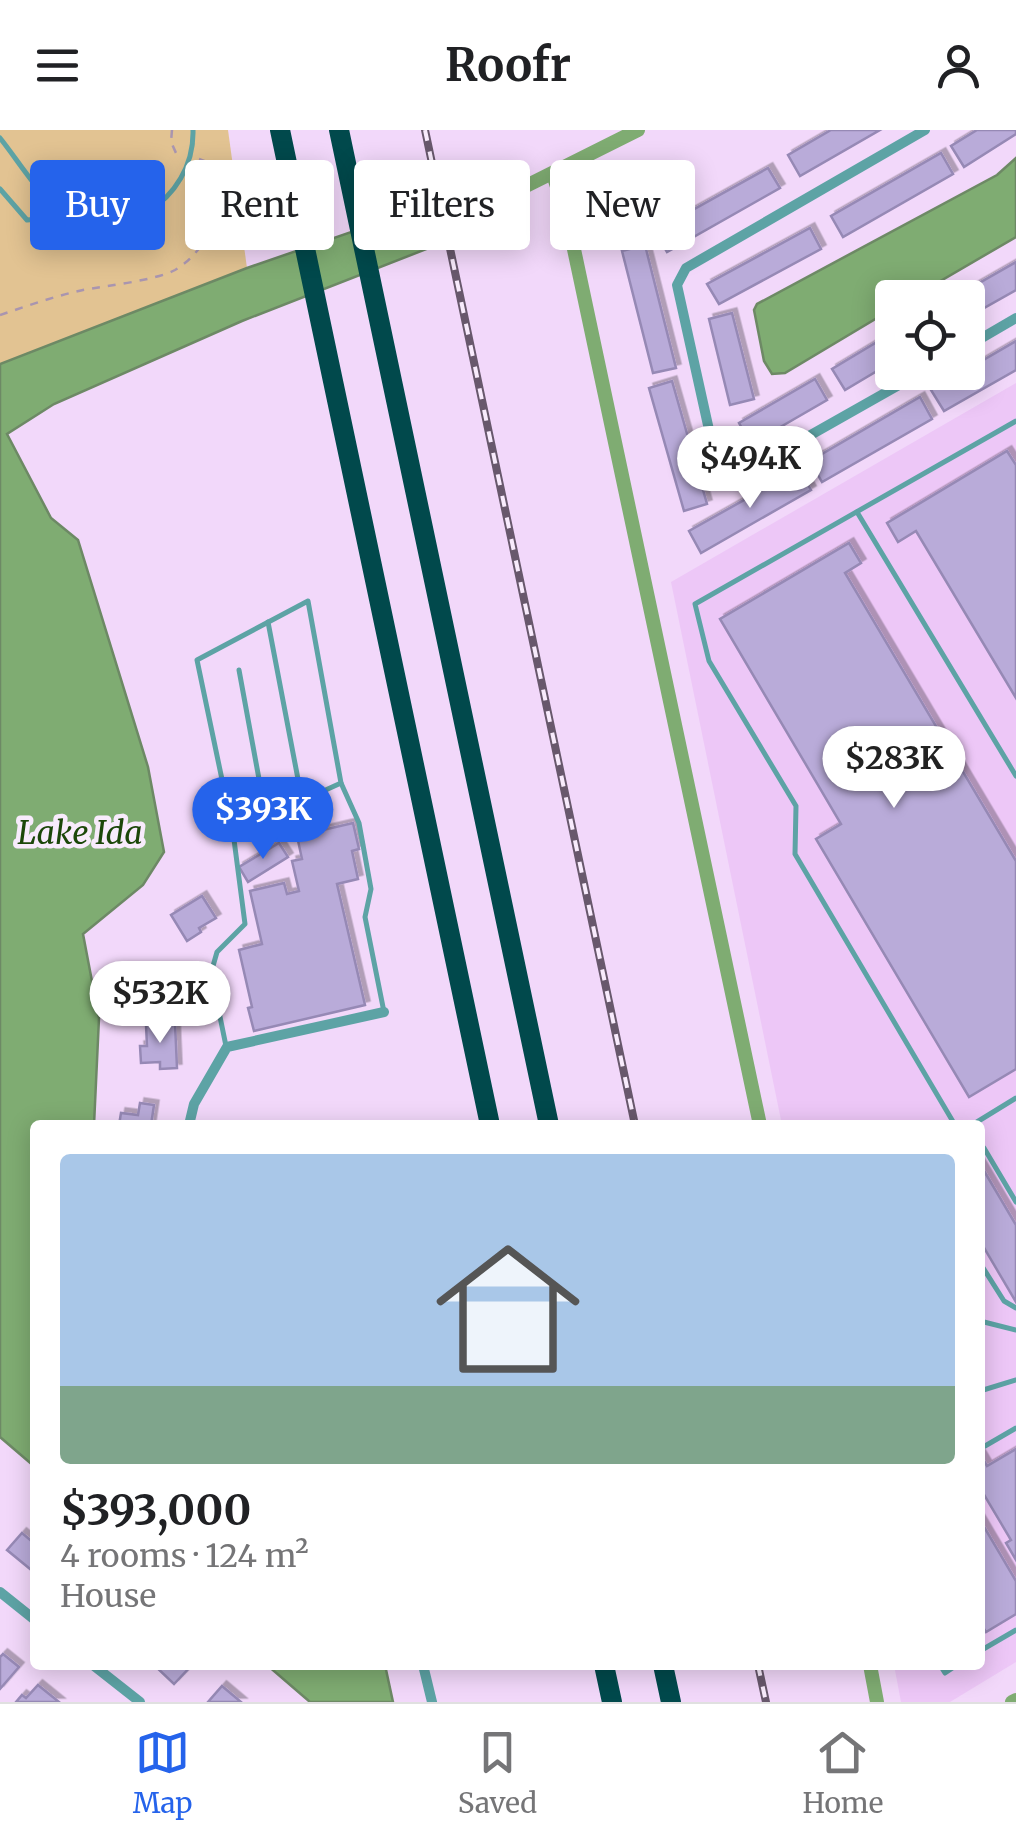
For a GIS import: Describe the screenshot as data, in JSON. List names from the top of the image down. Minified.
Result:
{"water":["Lake Ida"],"page":{"header":"Roofr","chip":["Buy","Rent","Filters","New"],"price":["$494K","$283K","$393K","$532K"],"list":[{"name":"$393,000","note":"4 rooms · 124 m² · House"}],"tabs":["Map","Saved","Home"]}}
